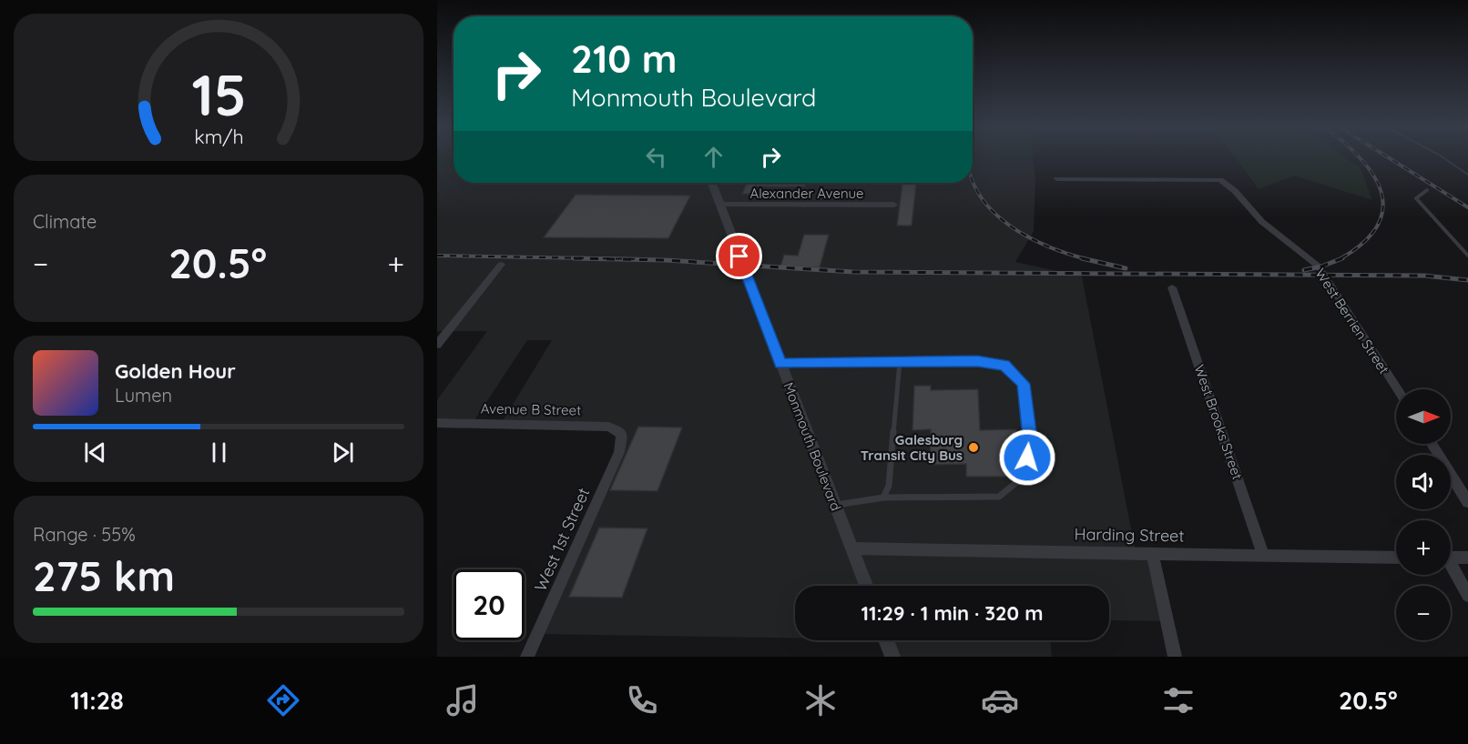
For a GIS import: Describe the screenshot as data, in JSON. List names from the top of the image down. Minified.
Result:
{"streets":{"street":["Alexander Avenue","West Berrien Street","Avenue B Street","West Brooks Street","Monmouth Boulevard","Harding Street","West 1st Street"]},"crossings":[["Alexander Avenue","Monmouth Boulevard"],["Avenue B Street","West 1st Street"],["West Brooks Street","Harding Street"],["Monmouth Boulevard","Harding Street"]],"places":["Galesburg Transit City Bus"],"north":"right","page":{"turn":["210 m","Monmouth Boulevard"],"tile":["Climate",["Range · 55%","275 km"]],"heat":["−","20.5°","+"],"song":["Golden Hour","Lumen"],"map_buttons":["+","−"],"limit":"20","trip":"11:29 · 1 min · 320 m","tabs":["11:28","20.5°"],"gauge":["15","km/h"]}}
